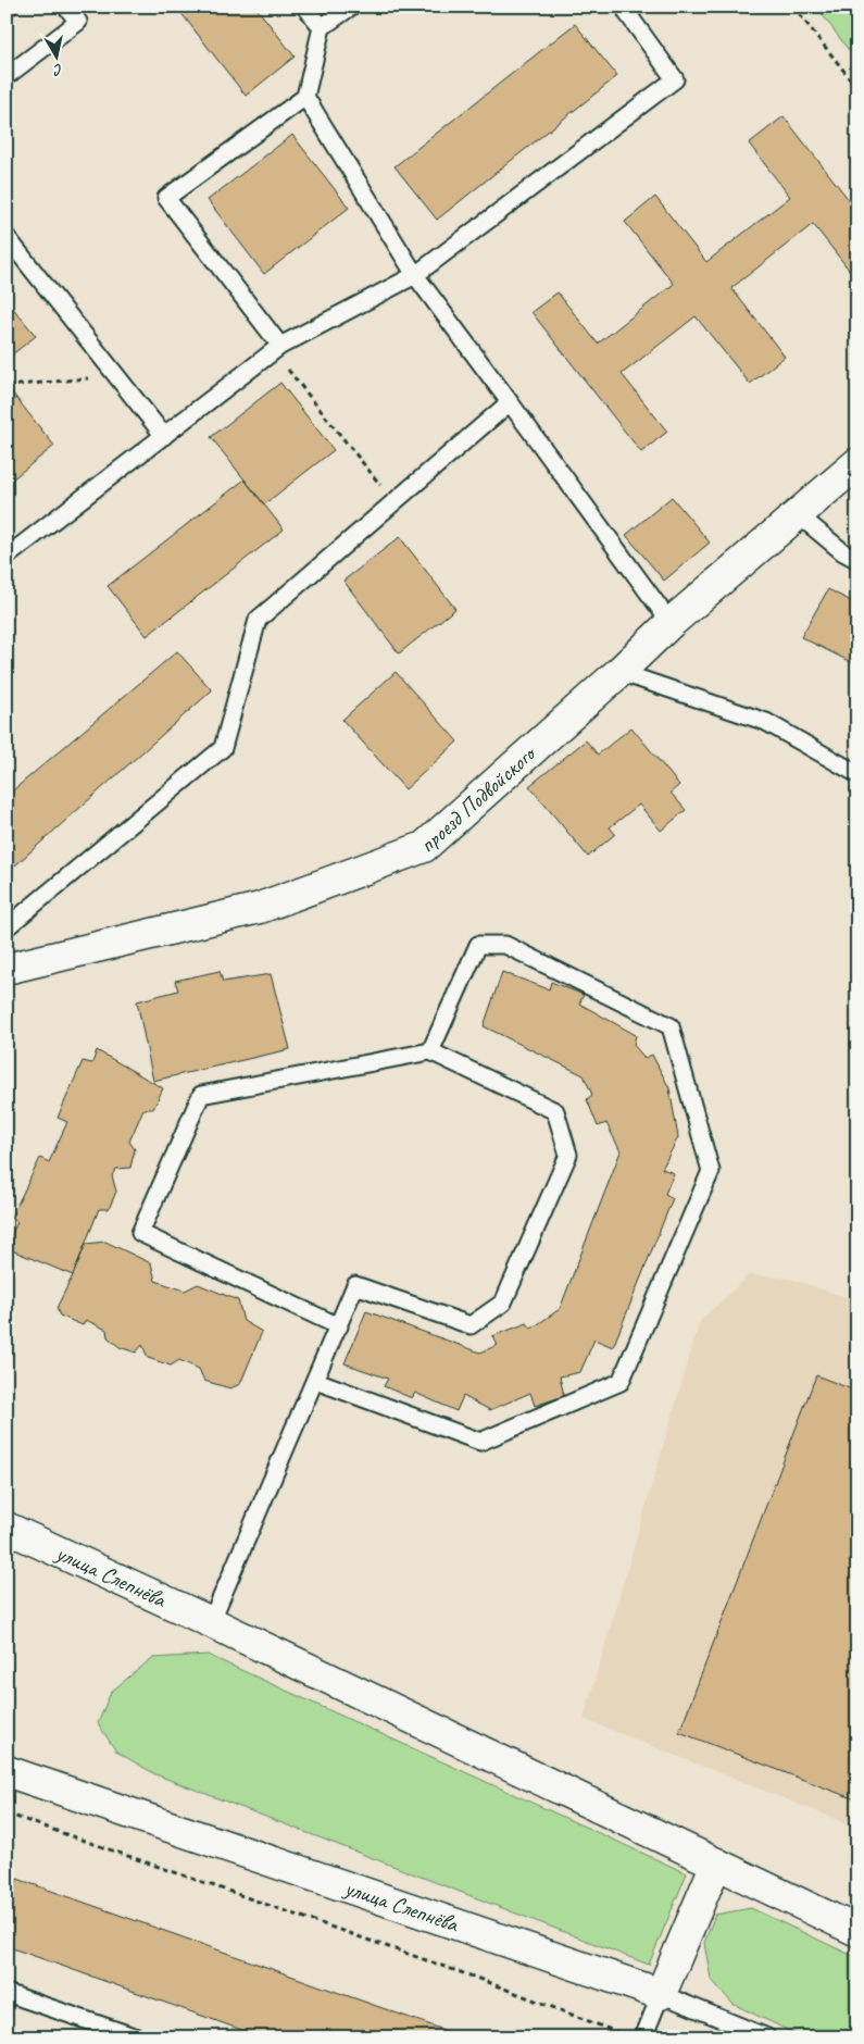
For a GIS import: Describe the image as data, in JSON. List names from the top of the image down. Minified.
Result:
{"streets":{"street":["проезд Подвойского","улица Слепнёва"]},"north":"bottom"}
